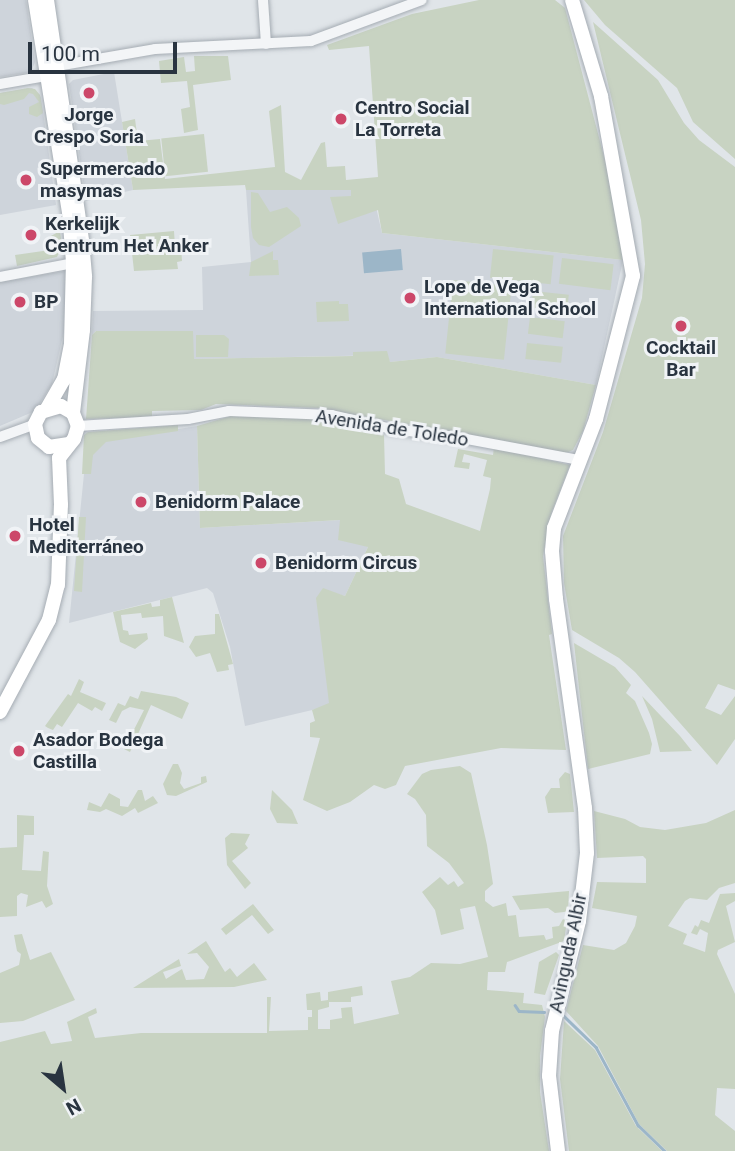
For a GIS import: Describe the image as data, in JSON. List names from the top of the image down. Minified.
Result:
{"streets":{"street":["Avenida de Toledo","Avinguda Albir"]},"crossings":[["Avenida de Toledo","Avinguda Albir"]],"places":["Jorge Crespo Soria","Centro Social La Torreta","Supermercado masymas","Kerkelijk Centrum Het Anker","Lope de Vega International School","BP","Cocktail Bar","Benidorm Palace","Hotel Mediterráneo","Benidorm Circus","Asador Bodega Castilla"],"scale_bar":"100 m","north":"bottom right"}
